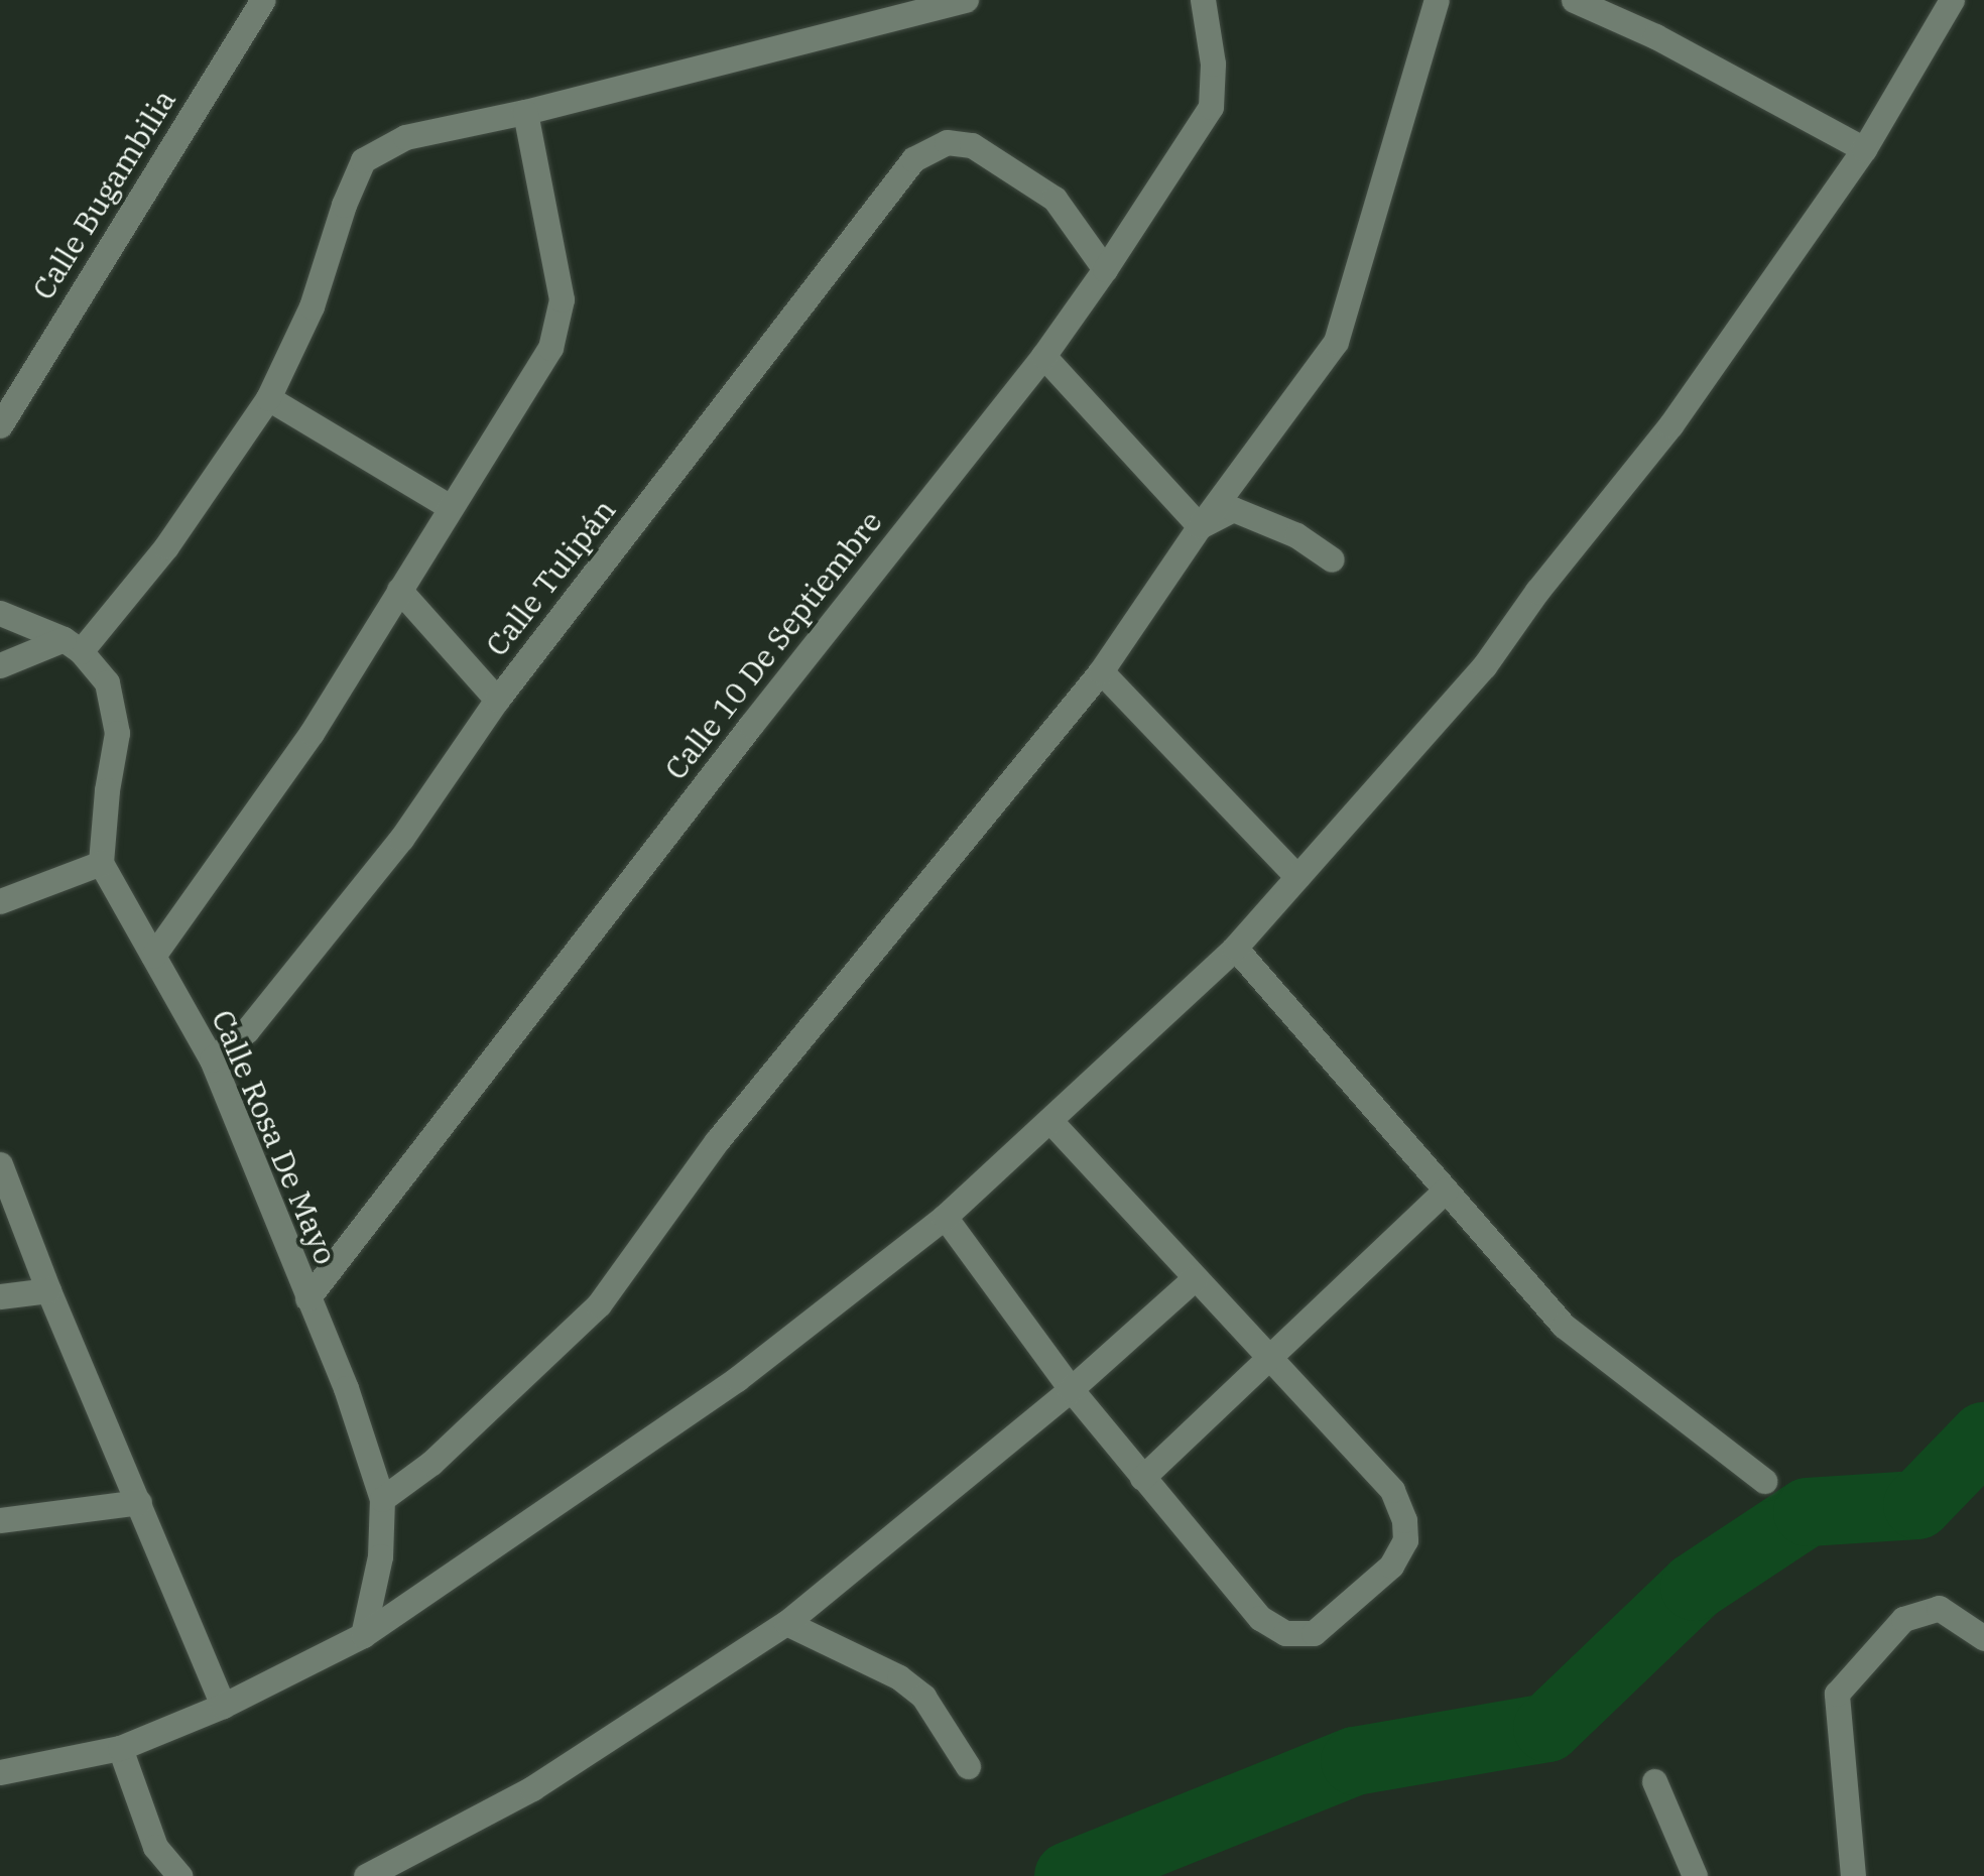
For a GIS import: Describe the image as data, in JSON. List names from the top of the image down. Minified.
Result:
{"streets":{"street":["Calle Bugambilia","Calle Tulipán","Calle 10 De Septiembre","Calle Rosa De Mayo"]},"crossings":[["Calle Tulipán","Calle 10 De Septiembre"],["Calle Tulipán","Calle Rosa De Mayo"],["Calle 10 De Septiembre","Calle Rosa De Mayo"]]}
